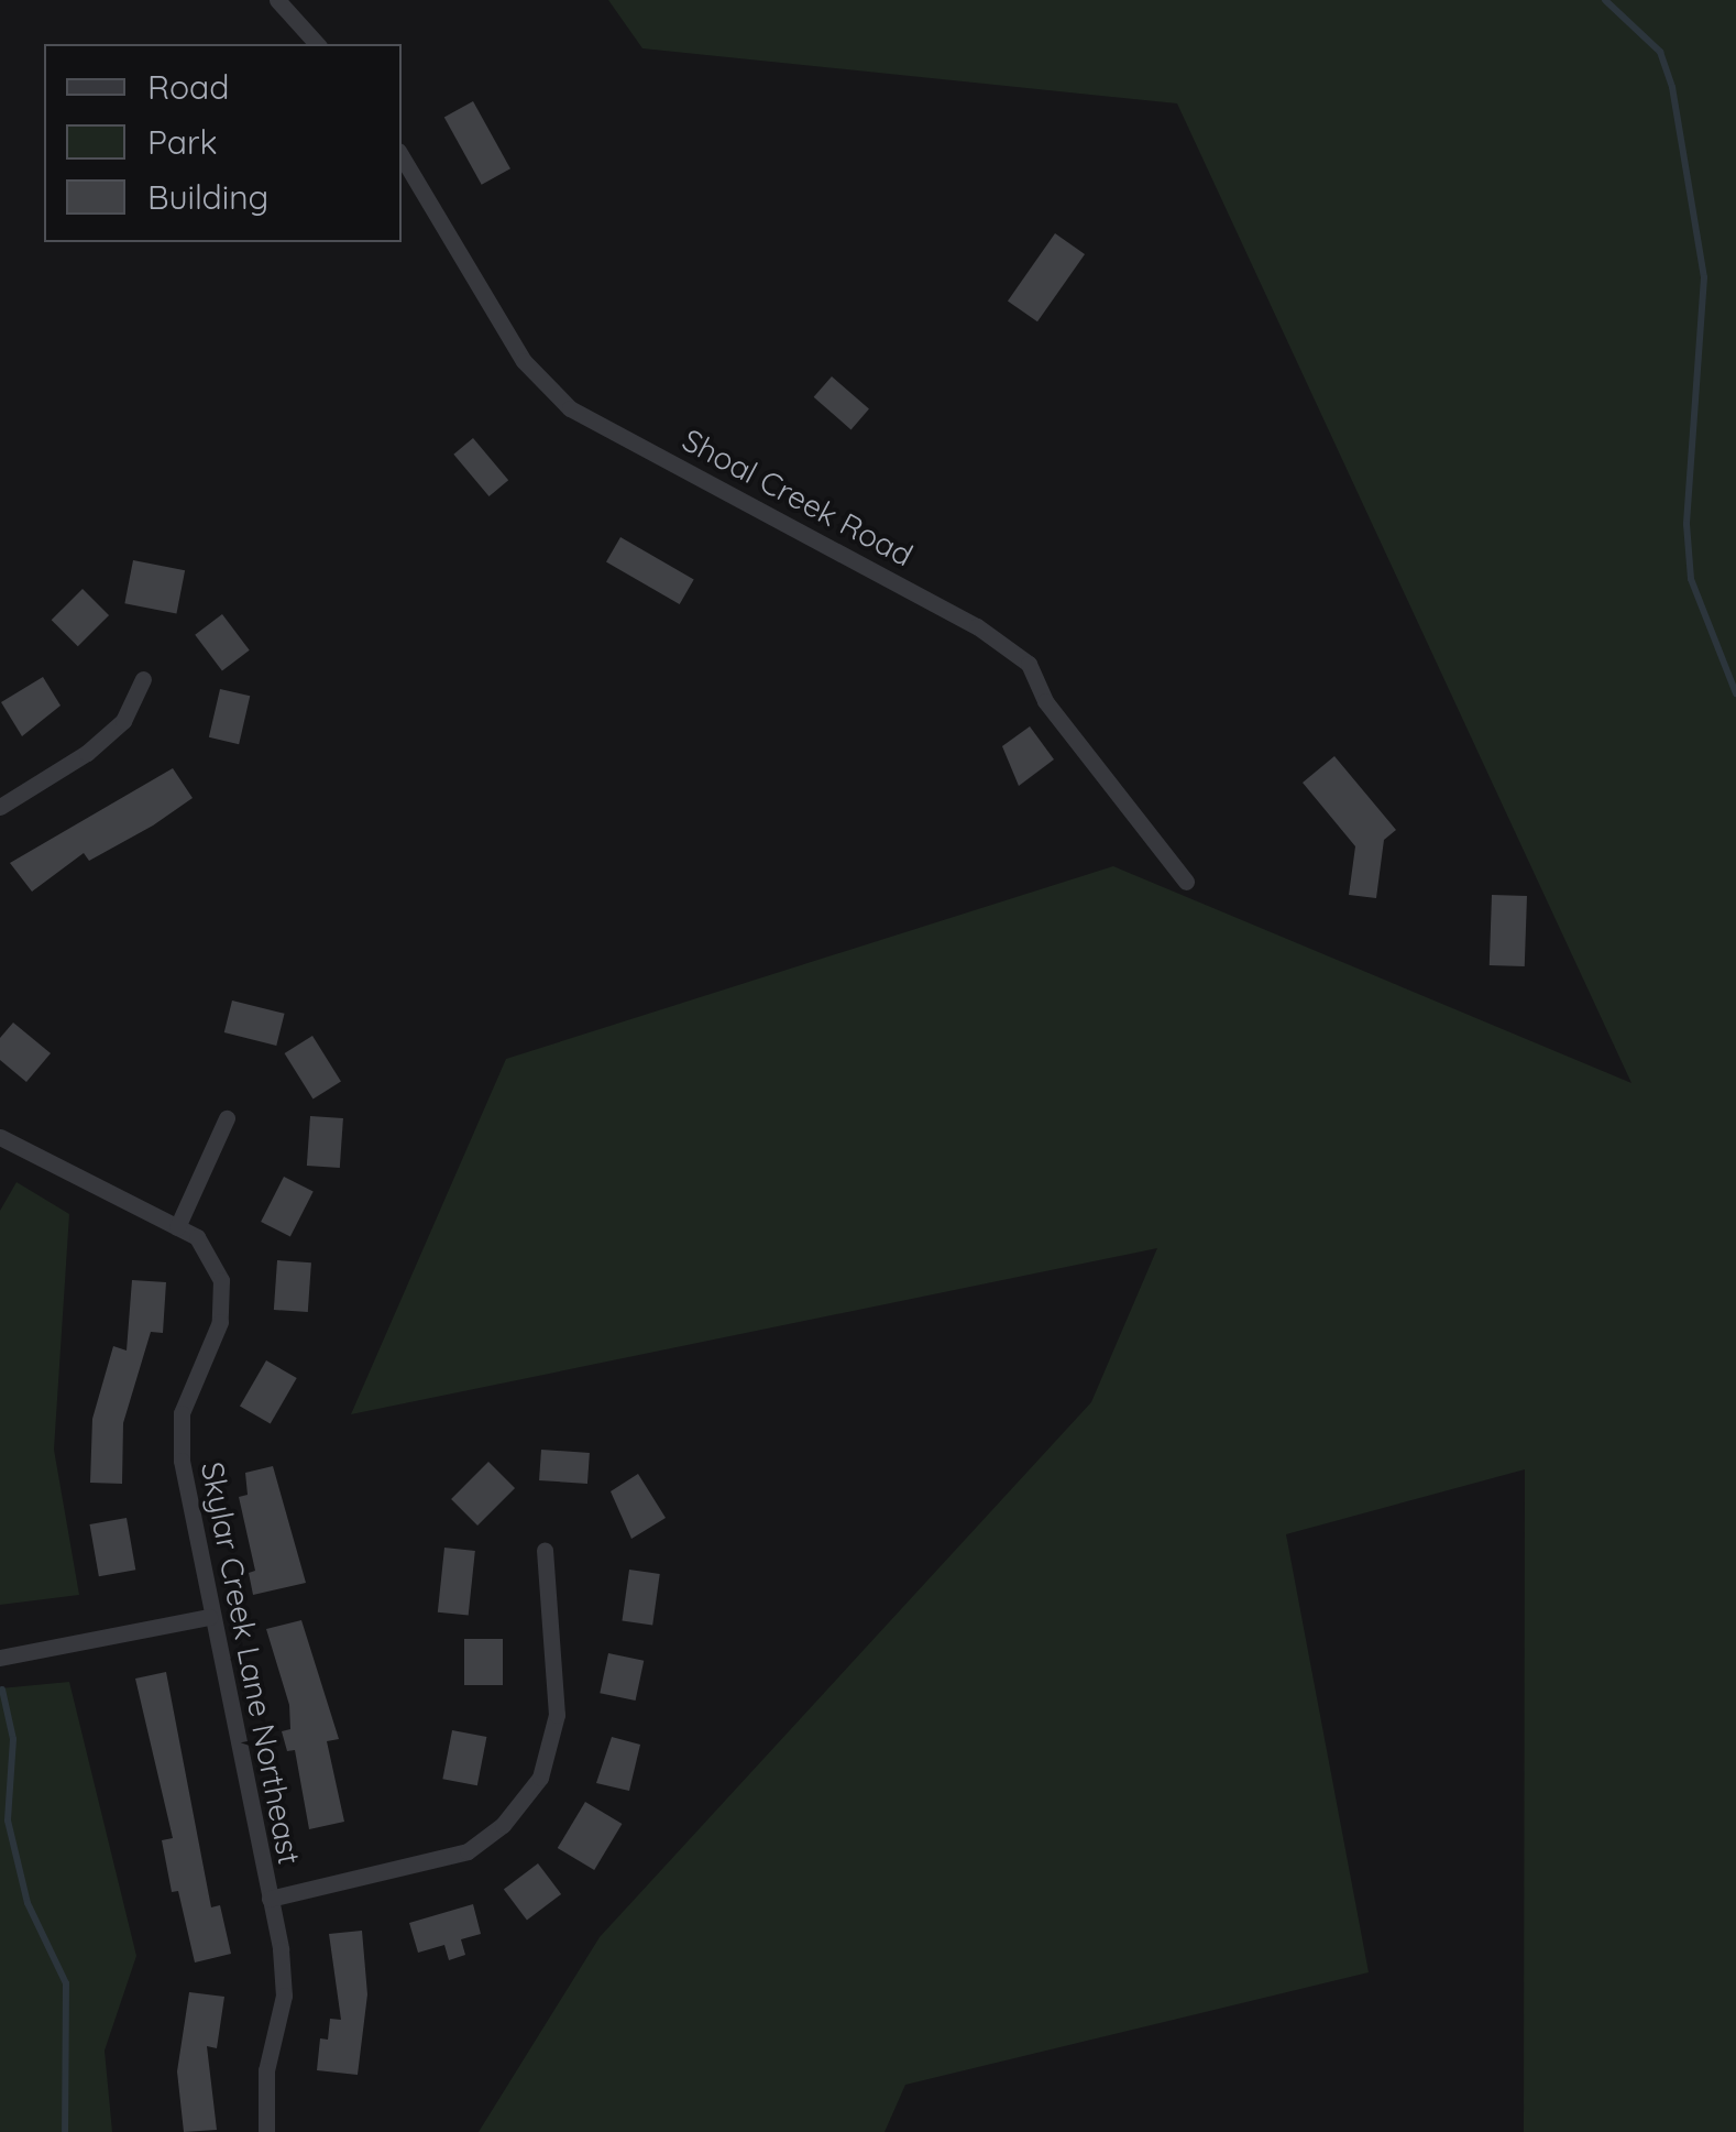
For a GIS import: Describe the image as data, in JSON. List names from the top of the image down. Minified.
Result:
{"streets":{"street":["Shoal Creek Road","Skylar Creek Lane Northeast"]},"legend":["Road","Park","Building"]}
